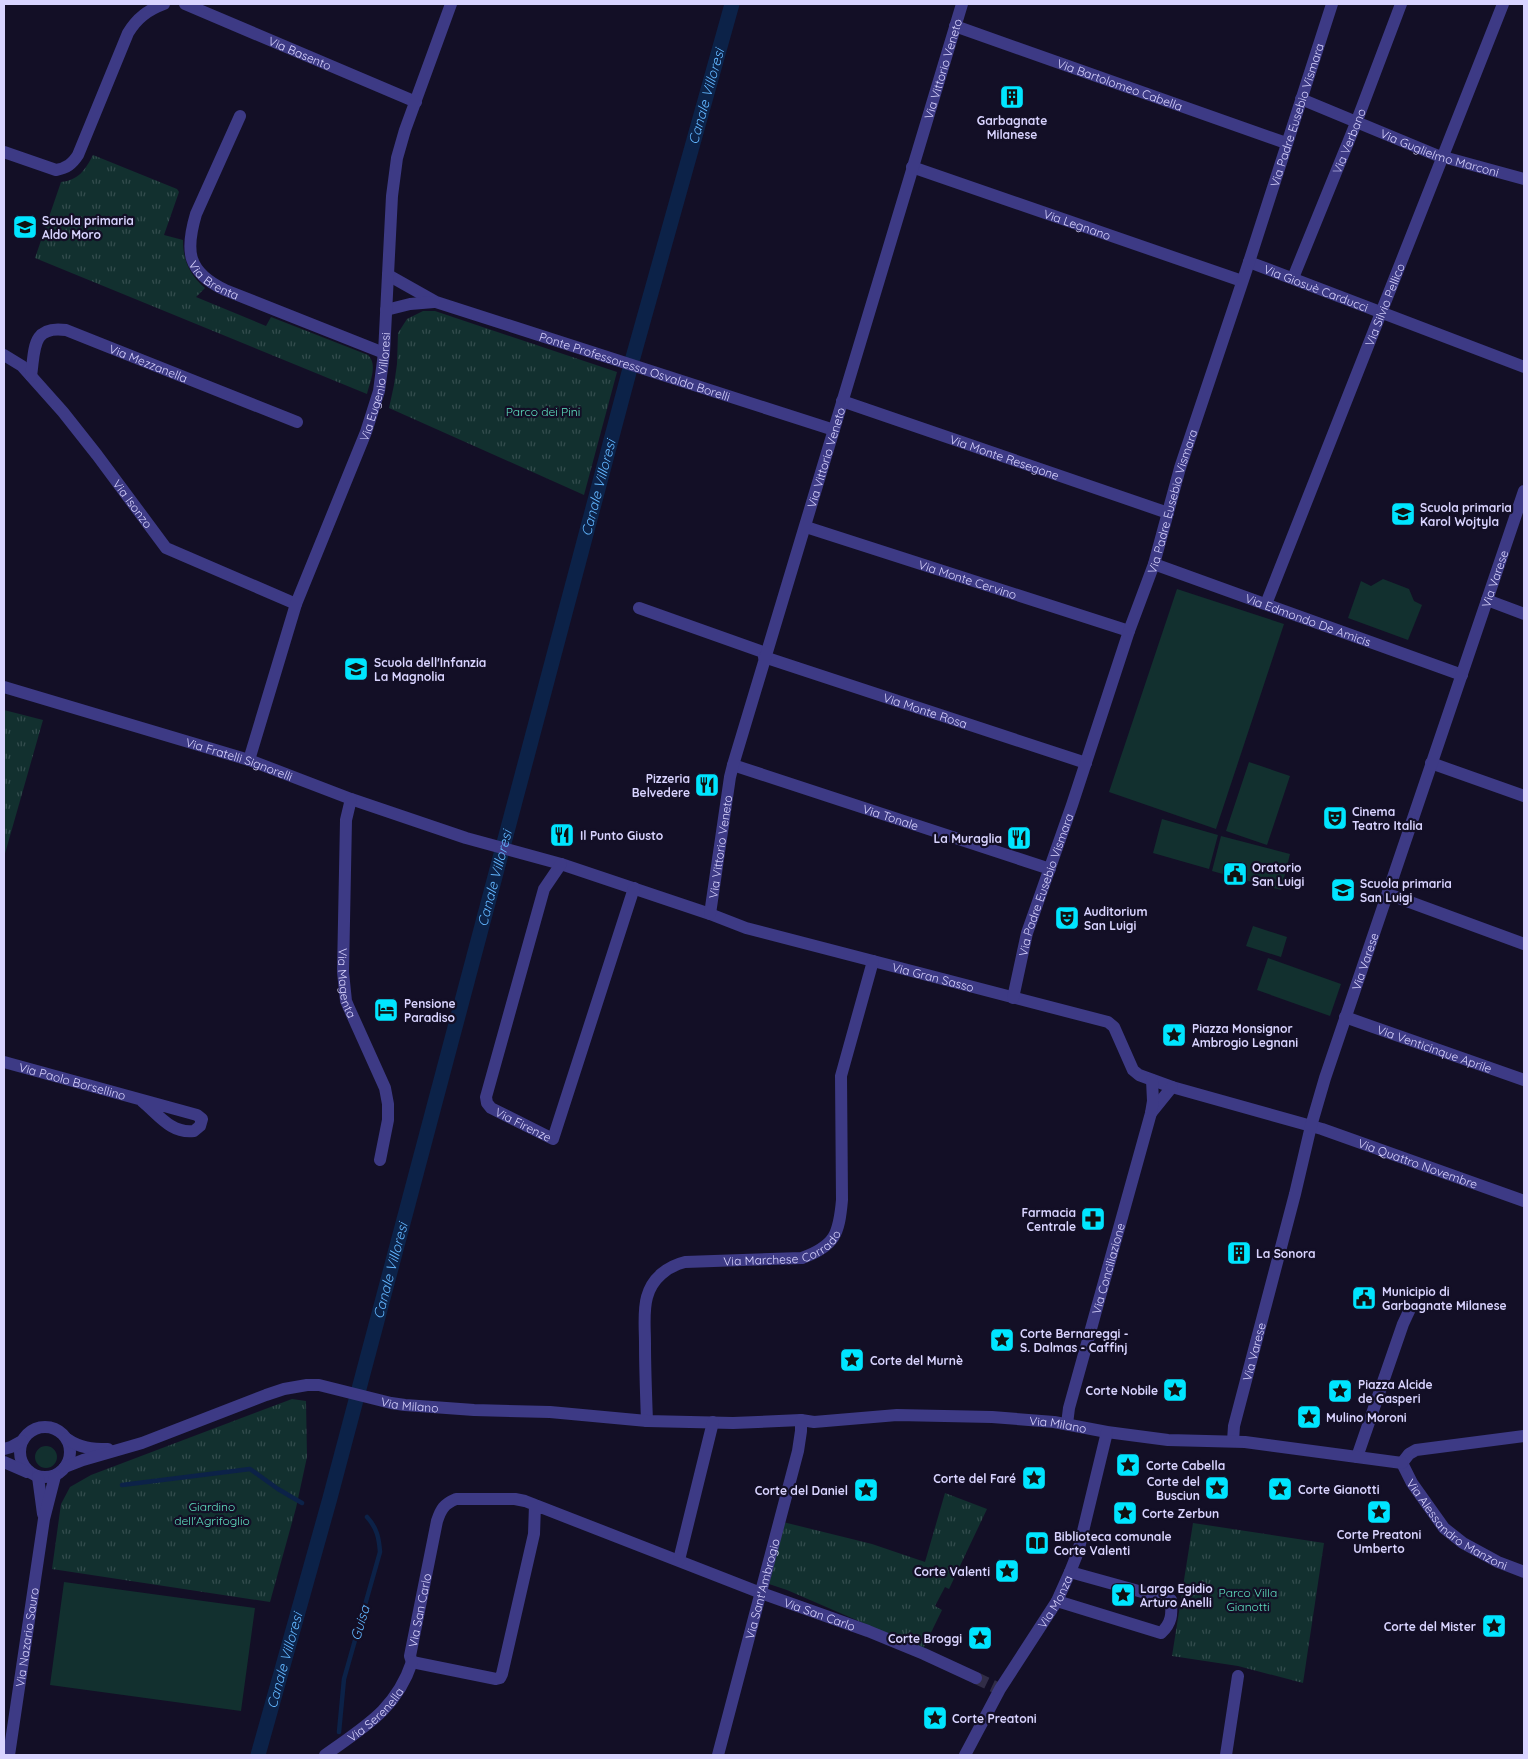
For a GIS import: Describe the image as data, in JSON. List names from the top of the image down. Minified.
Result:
{"streets":{"street":["Via Basento","Via Vittorio Veneto","Via Bartolomeo Cabella","Via Padre Eusebio Vismara","Via Verbano","Via Guglielmo Marconi","Via Legnano","Via Brenta","Via Giosuè Carducci","Via Silvio Pellico","Via Mezzanella","Ponte Professoressa Osvalda Borelli","Via Eugenio Villoresi","Via Monte Resegone","Via Isonzo","Via Varese","Via Monte Cervino","Via Edmondo De Amicis","Via Monte Rosa","Via Fratelli Signorelli","Via Tonale","Via Gran Sasso","Via Magenta","Via Venticinque Aprile","Via Paolo Borsellino","Via Firenze","Via Quattro Novembre","Via Marchese Corrado","Via Conciliazione","Via Milano","Via Alessandro Manzoni","Via Sant'Ambrogio","Via Monza","Via San Carlo","Via Nazario Sauro","Via Serenella"]},"crossings":[["Via Basento","Via Eugenio Villoresi"],["Via Vittorio Veneto","Via Bartolomeo Cabella"],["Via Vittorio Veneto","Via Legnano"],["Via Vittorio Veneto","Ponte Professoressa Osvalda Borelli"],["Via Vittorio Veneto","Via Monte Resegone"],["Via Vittorio Veneto","Via Monte Cervino"],["Via Vittorio Veneto","Via Monte Rosa"],["Via Vittorio Veneto","Via Tonale"],["Via Vittorio Veneto","Via Gran Sasso"],["Via Bartolomeo Cabella","Via Padre Eusebio Vismara"],["Via Padre Eusebio Vismara","Via Guglielmo Marconi"],["Via Padre Eusebio Vismara","Via Legnano"],["Via Padre Eusebio Vismara","Via Giosuè Carducci"],["Via Padre Eusebio Vismara","Via Monte Resegone"],["Via Padre Eusebio Vismara","Via Monte Cervino"],["Via Padre Eusebio Vismara","Via Edmondo De Amicis"],["Via Padre Eusebio Vismara","Via Monte Rosa"],["Via Padre Eusebio Vismara","Via Tonale"],["Via Padre Eusebio Vismara","Via Gran Sasso"],["Via Verbano","Via Guglielmo Marconi"],["Via Verbano","Via Giosuè Carducci"],["Via Guglielmo Marconi","Via Silvio Pellico"],["Via Brenta","Via Eugenio Villoresi"],["Via Giosuè Carducci","Via Silvio Pellico"],["Via Silvio Pellico","Via Edmondo De Amicis"],["Via Mezzanella","Via Isonzo"],["Ponte Professoressa Osvalda Borelli","Via Eugenio Villoresi"],["Via Eugenio Villoresi","Via Isonzo"],["Via Eugenio Villoresi","Via Fratelli Signorelli"],["Via Varese","Via Edmondo De Amicis"],["Via Varese","Via Gran Sasso"],["Via Varese","Via Venticinque Aprile"],["Via Varese","Via Quattro Novembre"],["Via Varese","Via Milano"],["Via Fratelli Signorelli","Via Gran Sasso"],["Via Fratelli Signorelli","Via Magenta"],["Via Gran Sasso","Via Firenze"],["Via Gran Sasso","Via Quattro Novembre"],["Via Gran Sasso","Via Marchese Corrado"],["Via Gran Sasso","Via Conciliazione"],["Via Marchese Corrado","Via Milano"],["Via Conciliazione","Via Milano"],["Via Milano","Via Alessandro Manzoni"],["Via Milano","Via Sant'Ambrogio"],["Via Milano","Via Monza"],["Via Milano","Via Nazario Sauro"],["Via Sant'Ambrogio","Via San Carlo"],["Via San Carlo","Via Serenella"]],"water":["Canale Villoresi","Guisa"],"parks":["Parco dei Pini","Giardino dell'Agrifoglio","Parco Villa Gianotti"],"places":{"building":["Garbagnate Milanese","La Sonora"],"school or university":["Scuola primaria Aldo Moro","Scuola primaria Karol Wojtyla","Scuola dell'Infanzia La Magnolia","Scuola primaria San Luigi"],"restaurant":["Pizzeria Belvedere","Il Punto Giusto","La Muraglia"],"theatre":["Cinema Teatro Italia","Auditorium San Luigi"],"public building":["Oratorio San Luigi","Municipio di Garbagnate Milanese"],"hotel":["Pensione Paradiso"],"place":["Piazza Monsignor Ambrogio Legnani","Corte Bernareggi - S. Dalmas - Caffinj","Corte del Murnè","Corte Nobile","Piazza Alcide de Gasperi","Mulino Moroni","Corte Cabella","Corte del Faré","Corte del Busciun","Corte Gianotti","Corte del Daniel","Corte Preatoni Umberto","Corte Zerbun","Corte Valenti","Largo Egidio Arturo Anelli","Corte del Mister","Corte Broggi","Corte Preatoni"],"pharmacy":["Farmacia Centrale"],"library":["Biblioteca comunale Corte Valenti"]}}
